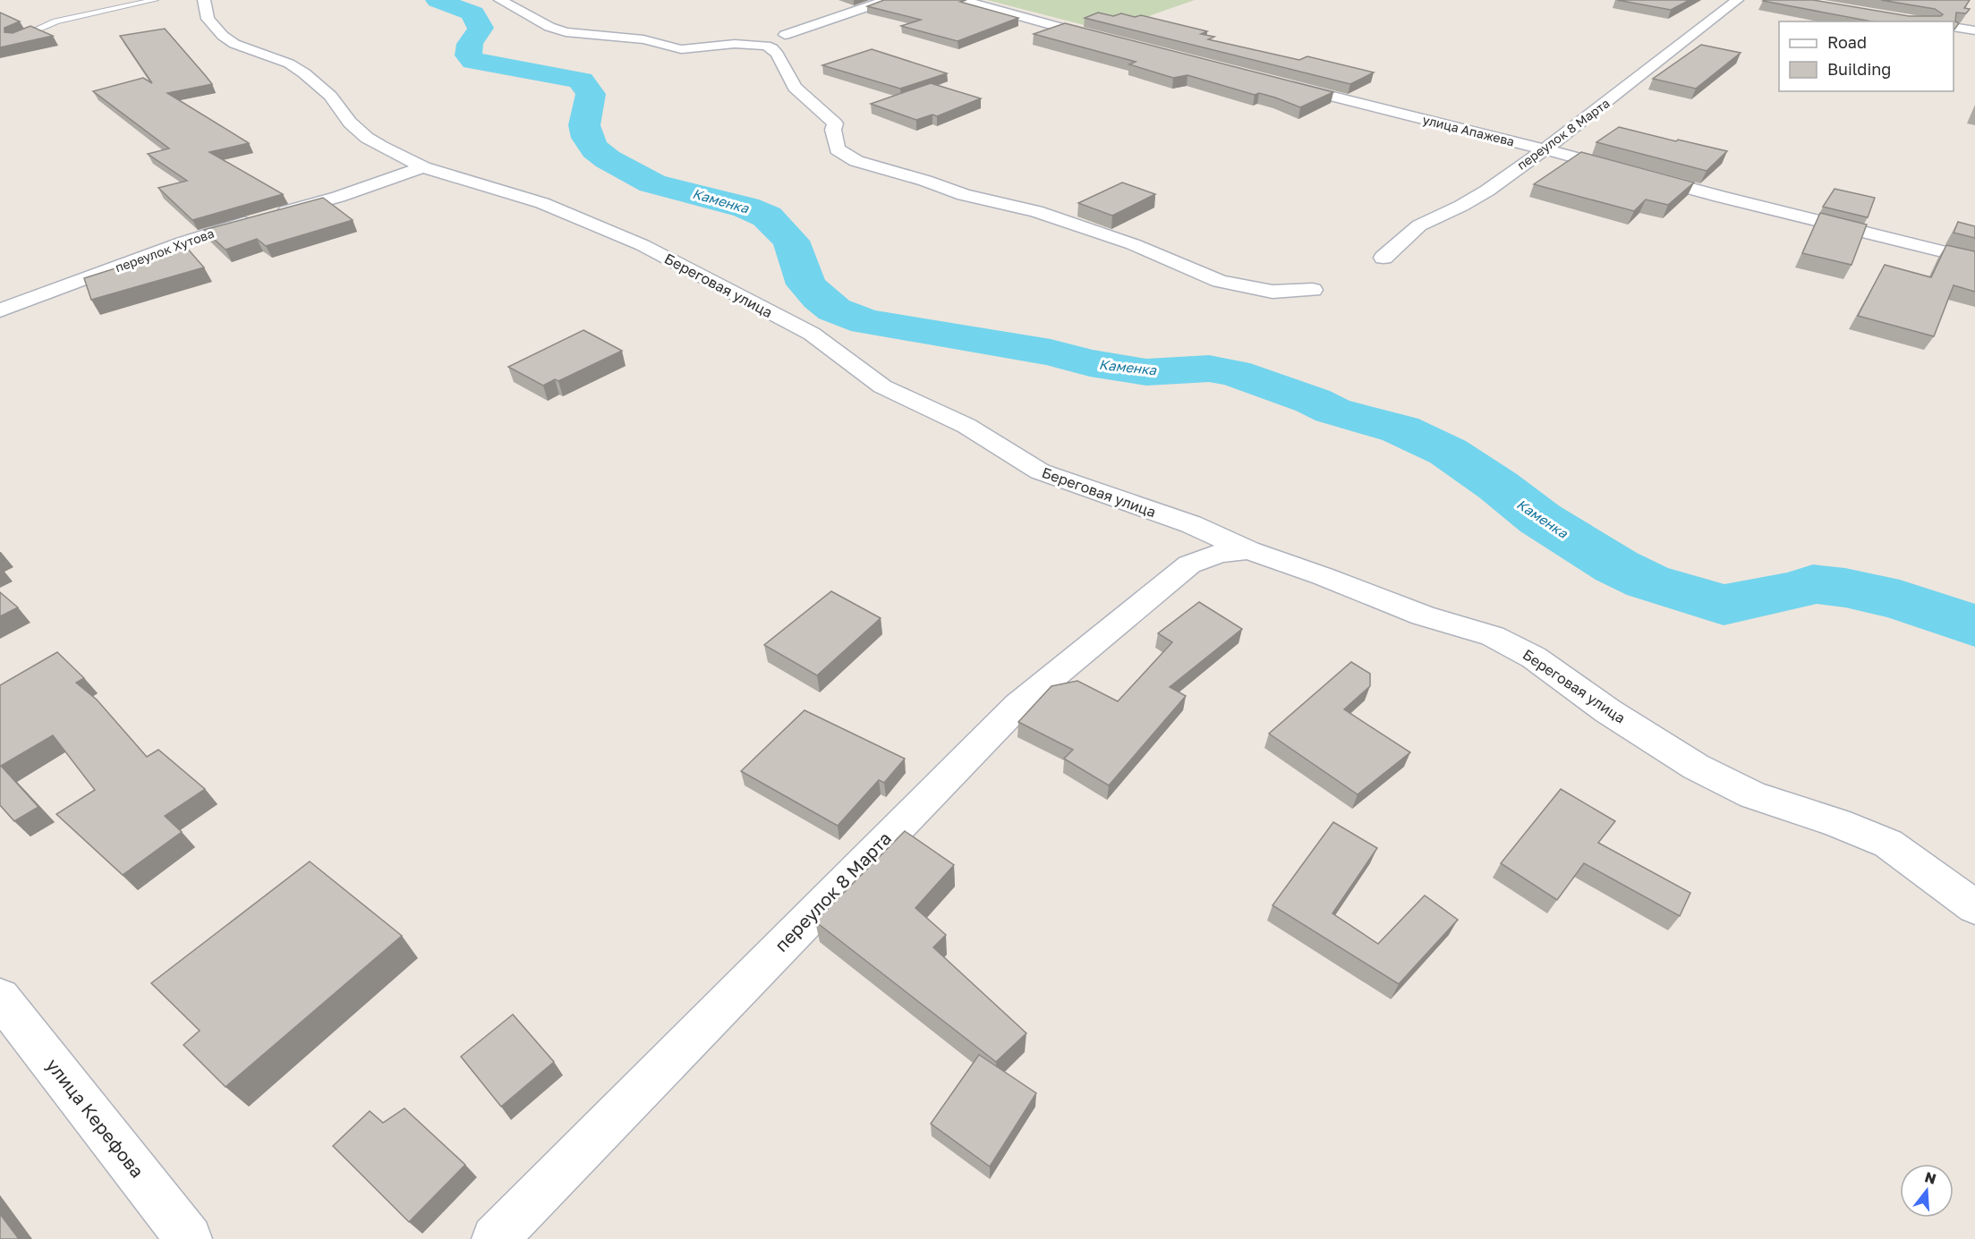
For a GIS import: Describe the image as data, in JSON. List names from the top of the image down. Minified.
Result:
{"streets":{"street":["улица Апажева","переулок 8 Марта","переулок Хутова","Береговая улица","улица Керефова"]},"crossings":[["улица Апажева","переулок 8 Марта"],["переулок 8 Марта","Береговая улица"],["переулок Хутова","Береговая улица"]],"water":["Каменка"],"legend":["Road","Building"],"north":"top"}
